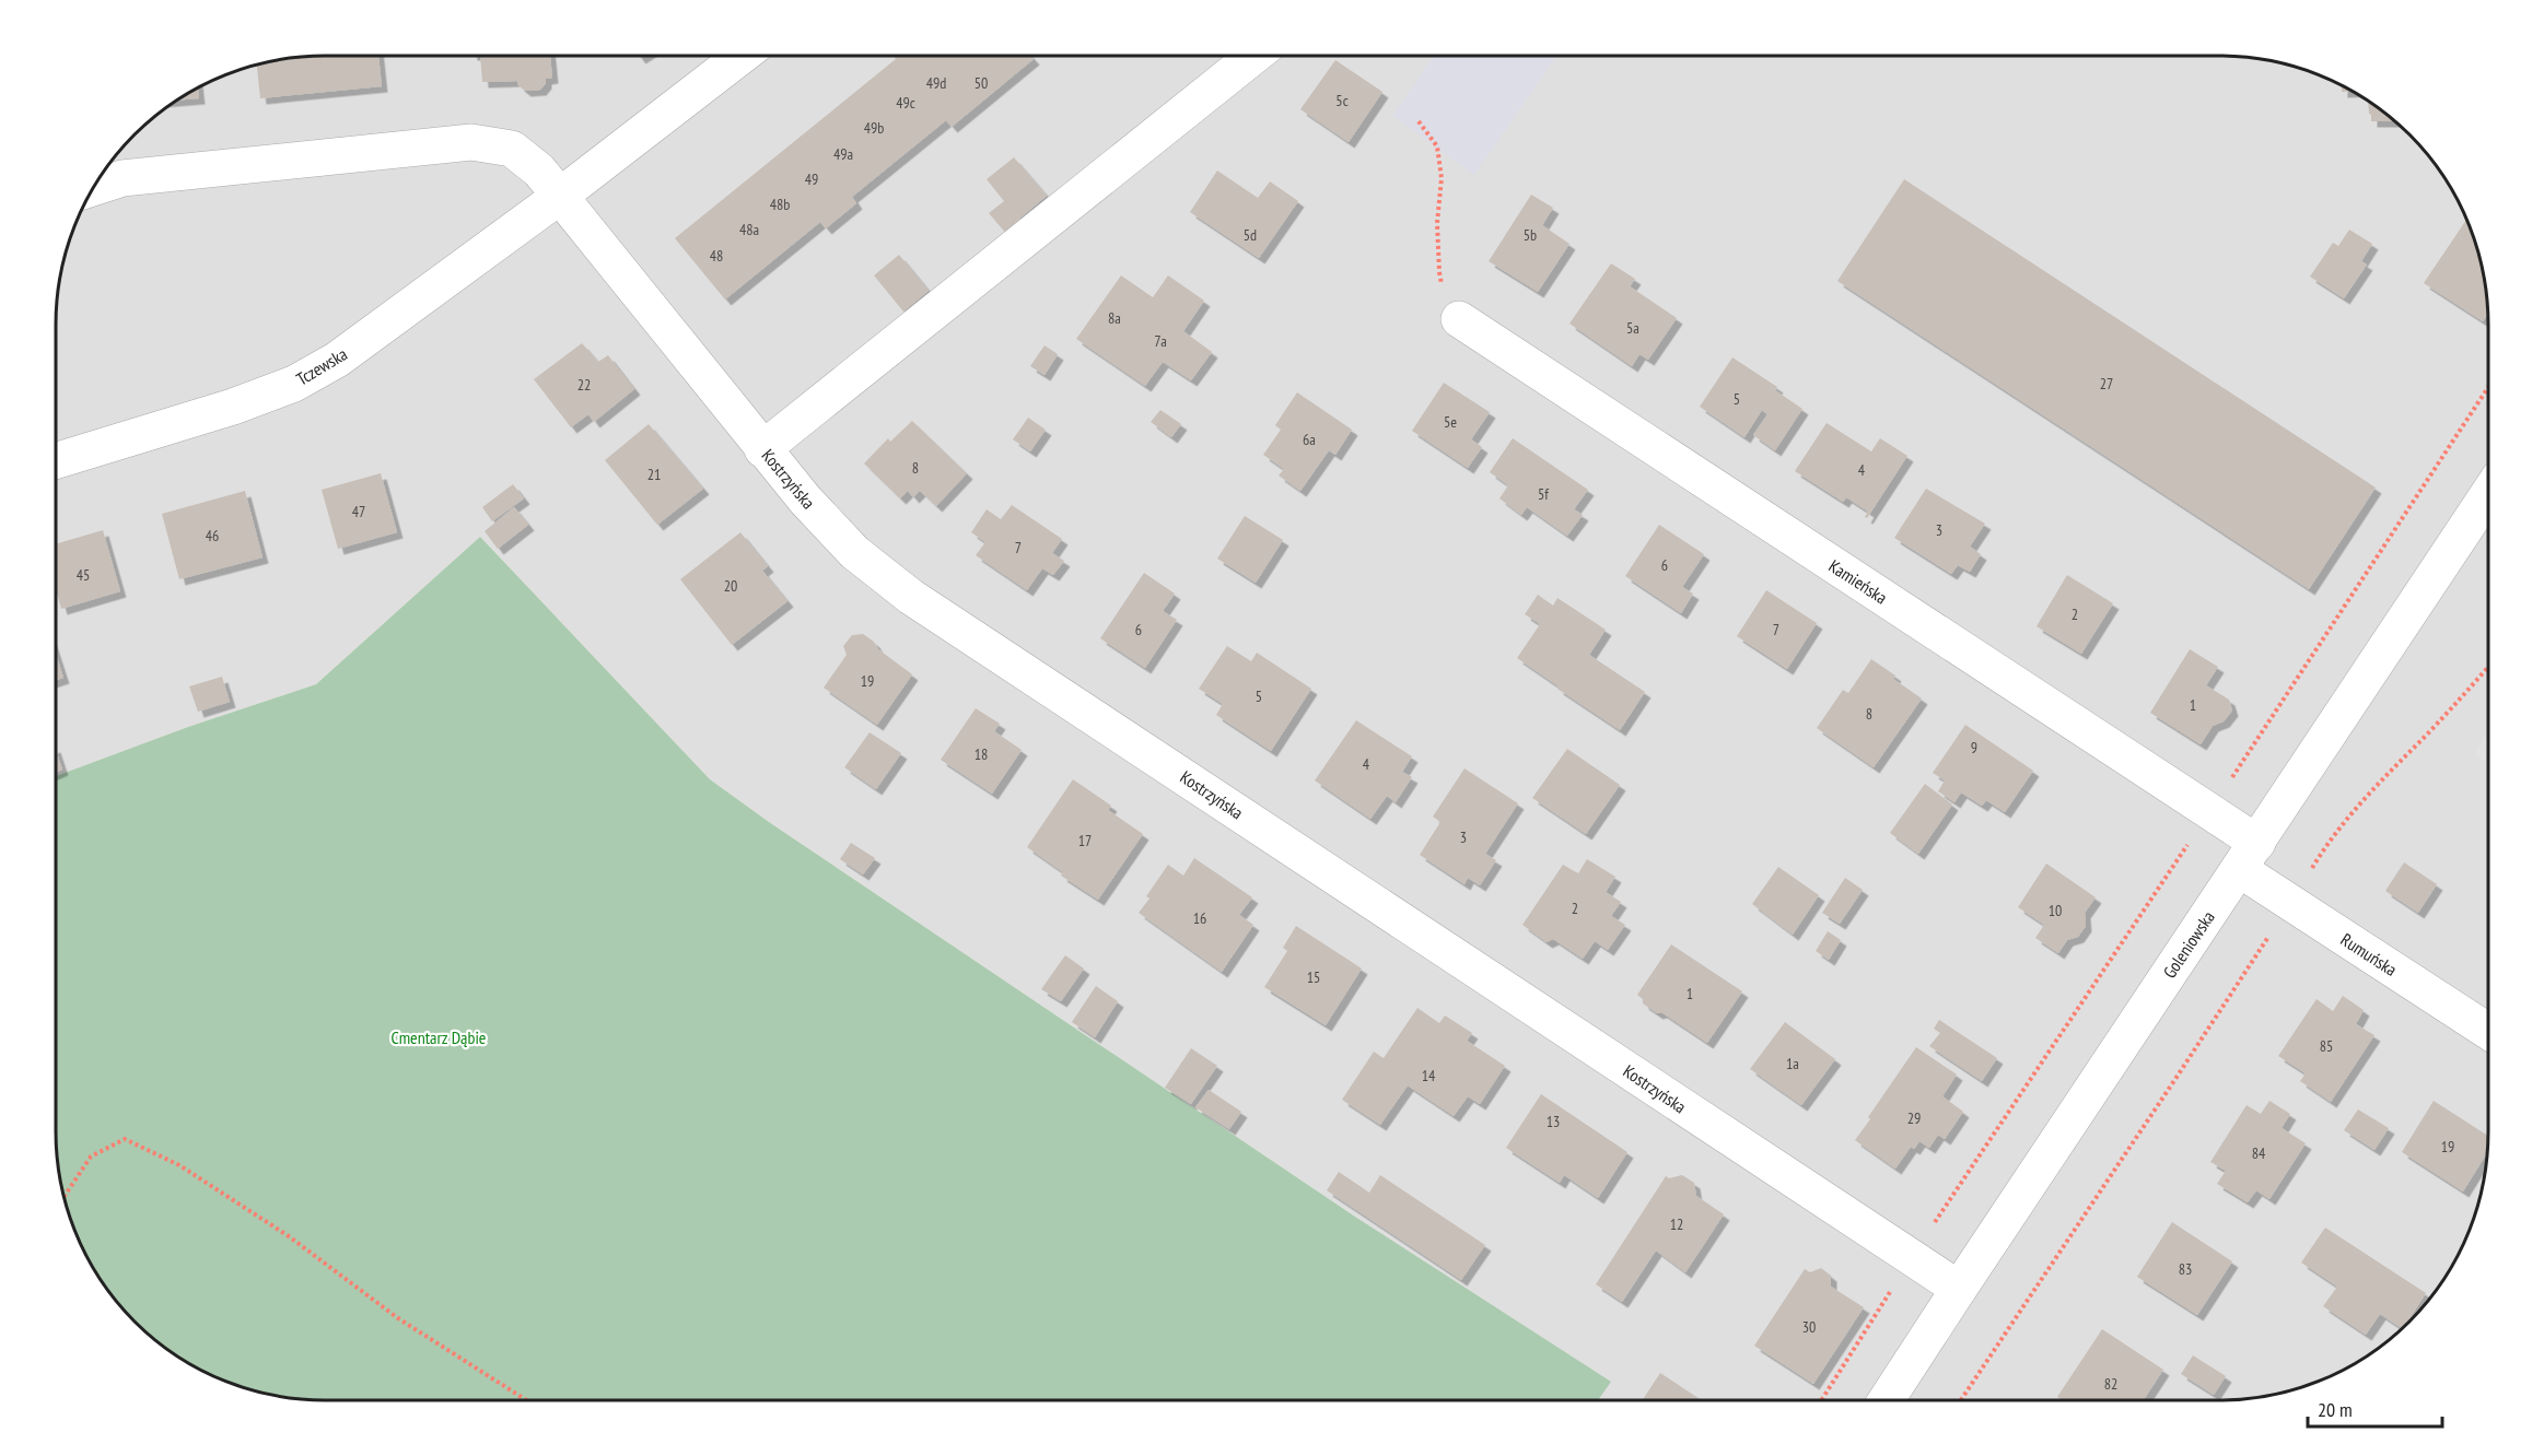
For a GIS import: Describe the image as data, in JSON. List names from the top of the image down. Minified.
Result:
{"streets":{"street":["Tczewska","Kostrzyńska","Kamieńska","Goleniowska","Rumuńska"]},"crossings":[["Tczewska","Kostrzyńska"],["Kostrzyńska","Goleniowska"],["Kamieńska","Goleniowska"],["Kamieńska","Rumuńska"],["Goleniowska","Rumuńska"]],"parks":["Cmentarz Dąbie"],"house_numbers":["49d","50","5c","49c","49b","49a","49","48b","48a","5d","5b","48","8a","5a","7a","27","22","5","5e","6a","8","4","21","5f","47","3","46","7","6","45","20","2","6","7","19","5","1","8","9","18","4","3","17","2","10","16","15","1","85","1a","14","29","13","19","84","12","83","30","82"],"scale_bar":"20 m"}
